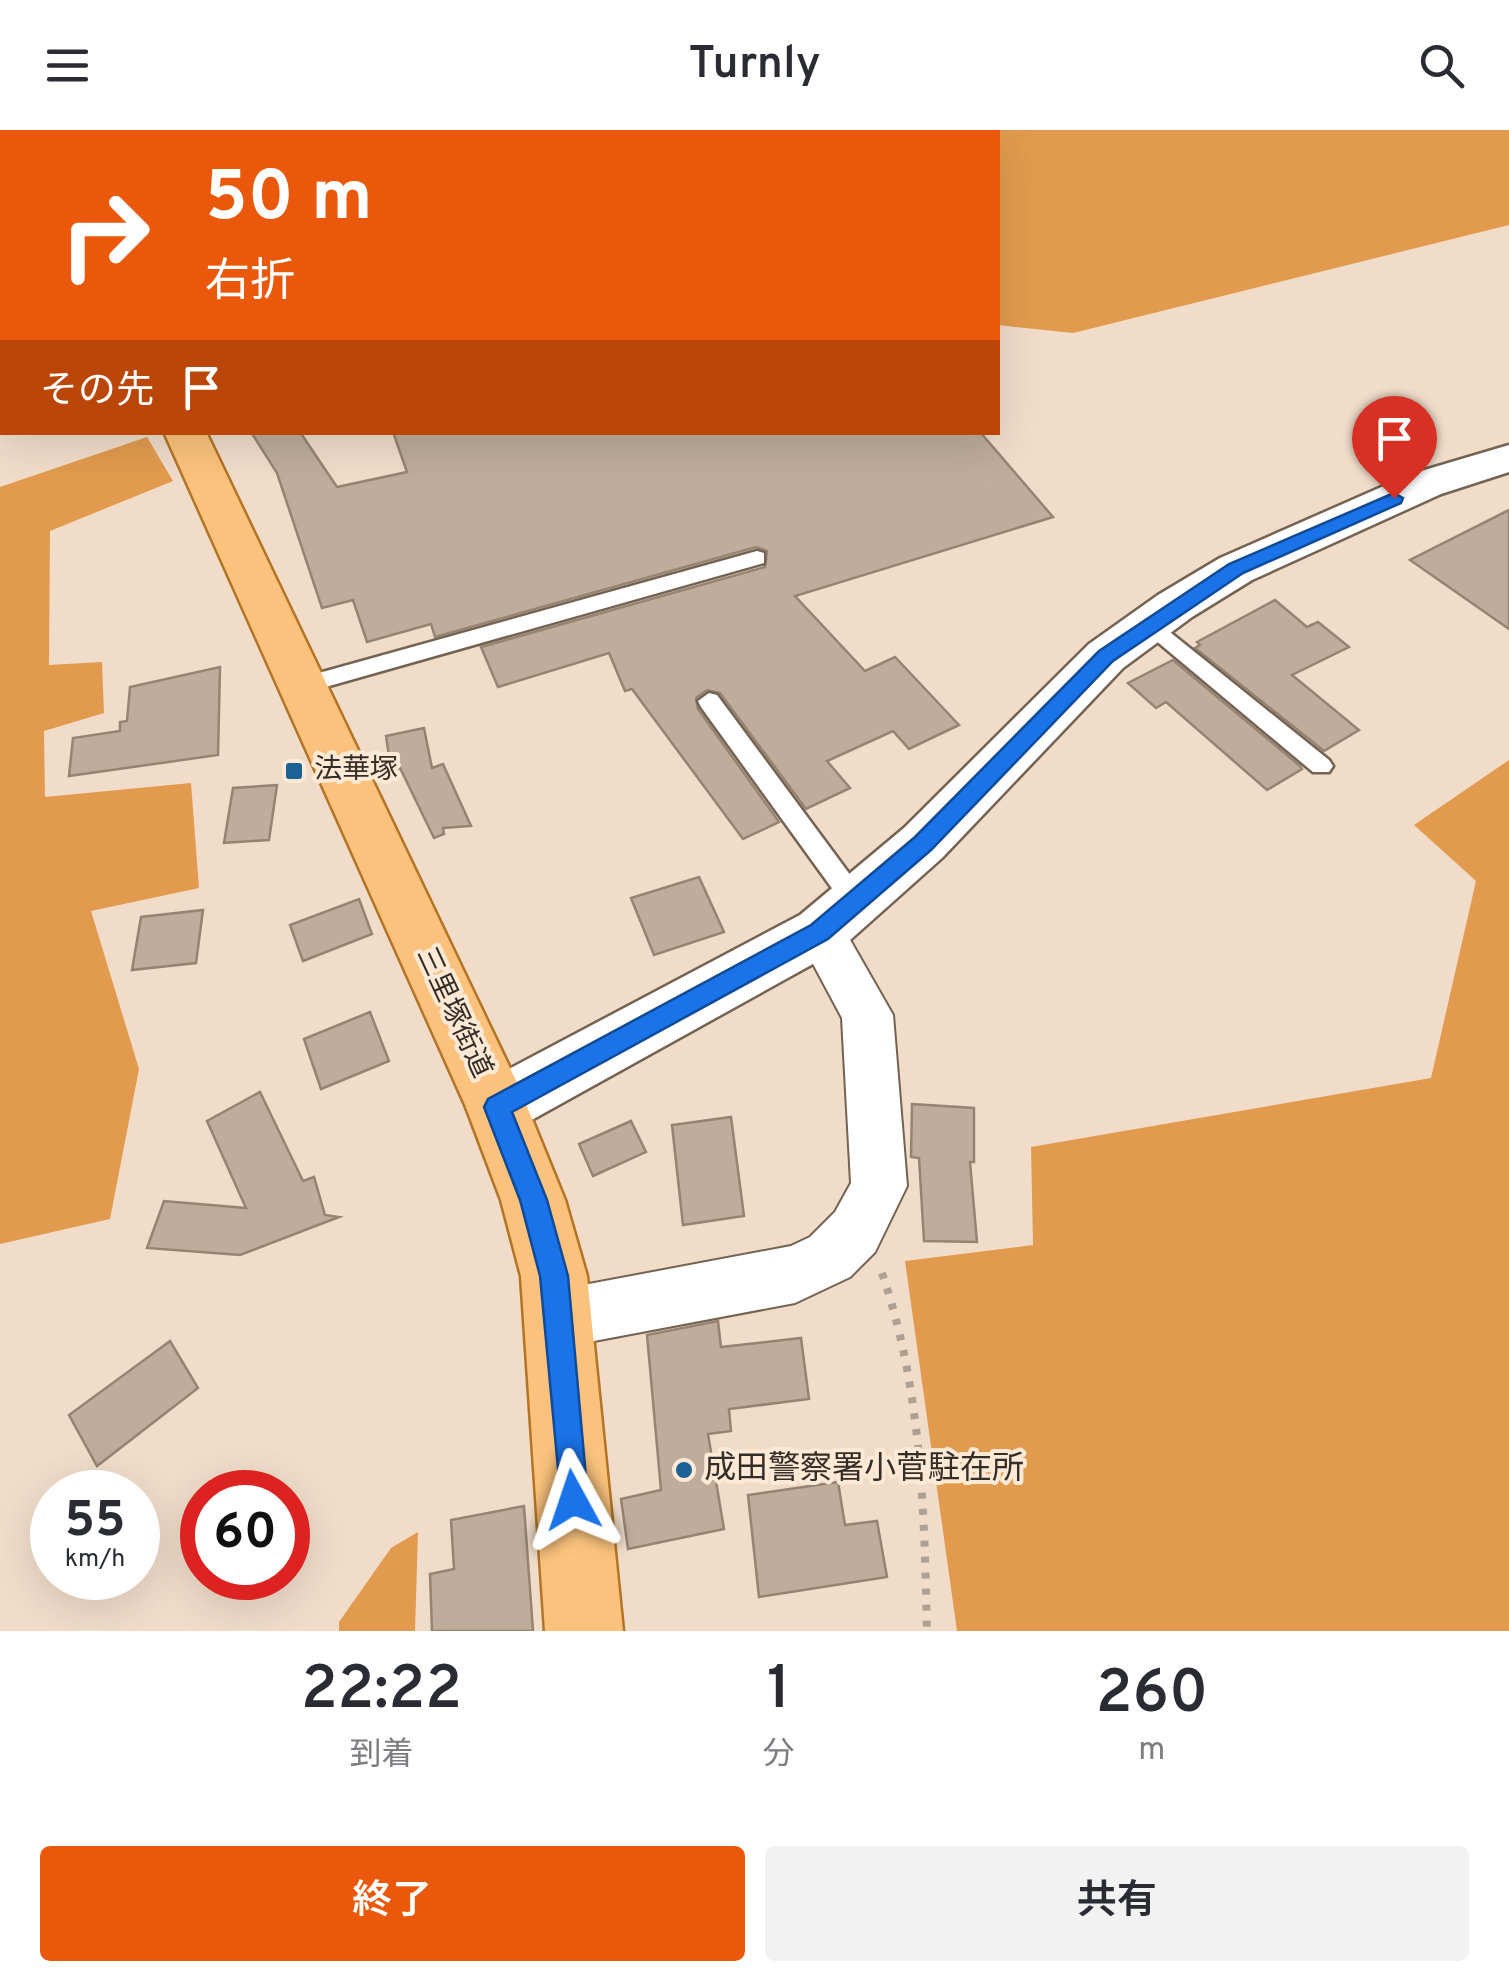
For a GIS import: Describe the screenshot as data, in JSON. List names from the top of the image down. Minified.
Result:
{"streets":{"main road":["三里塚街道"]},"places":{"transit":["法華塚"],"other":["成田警察署小菅駐在所"]},"page":{"header":"Turnly","turn":["50 m","右折"],"then":"その先","speed":"55 km/h","limit":"60","eta":["22:22","到着","1","分","260","m"],"buttons":["終了","共有"]}}
